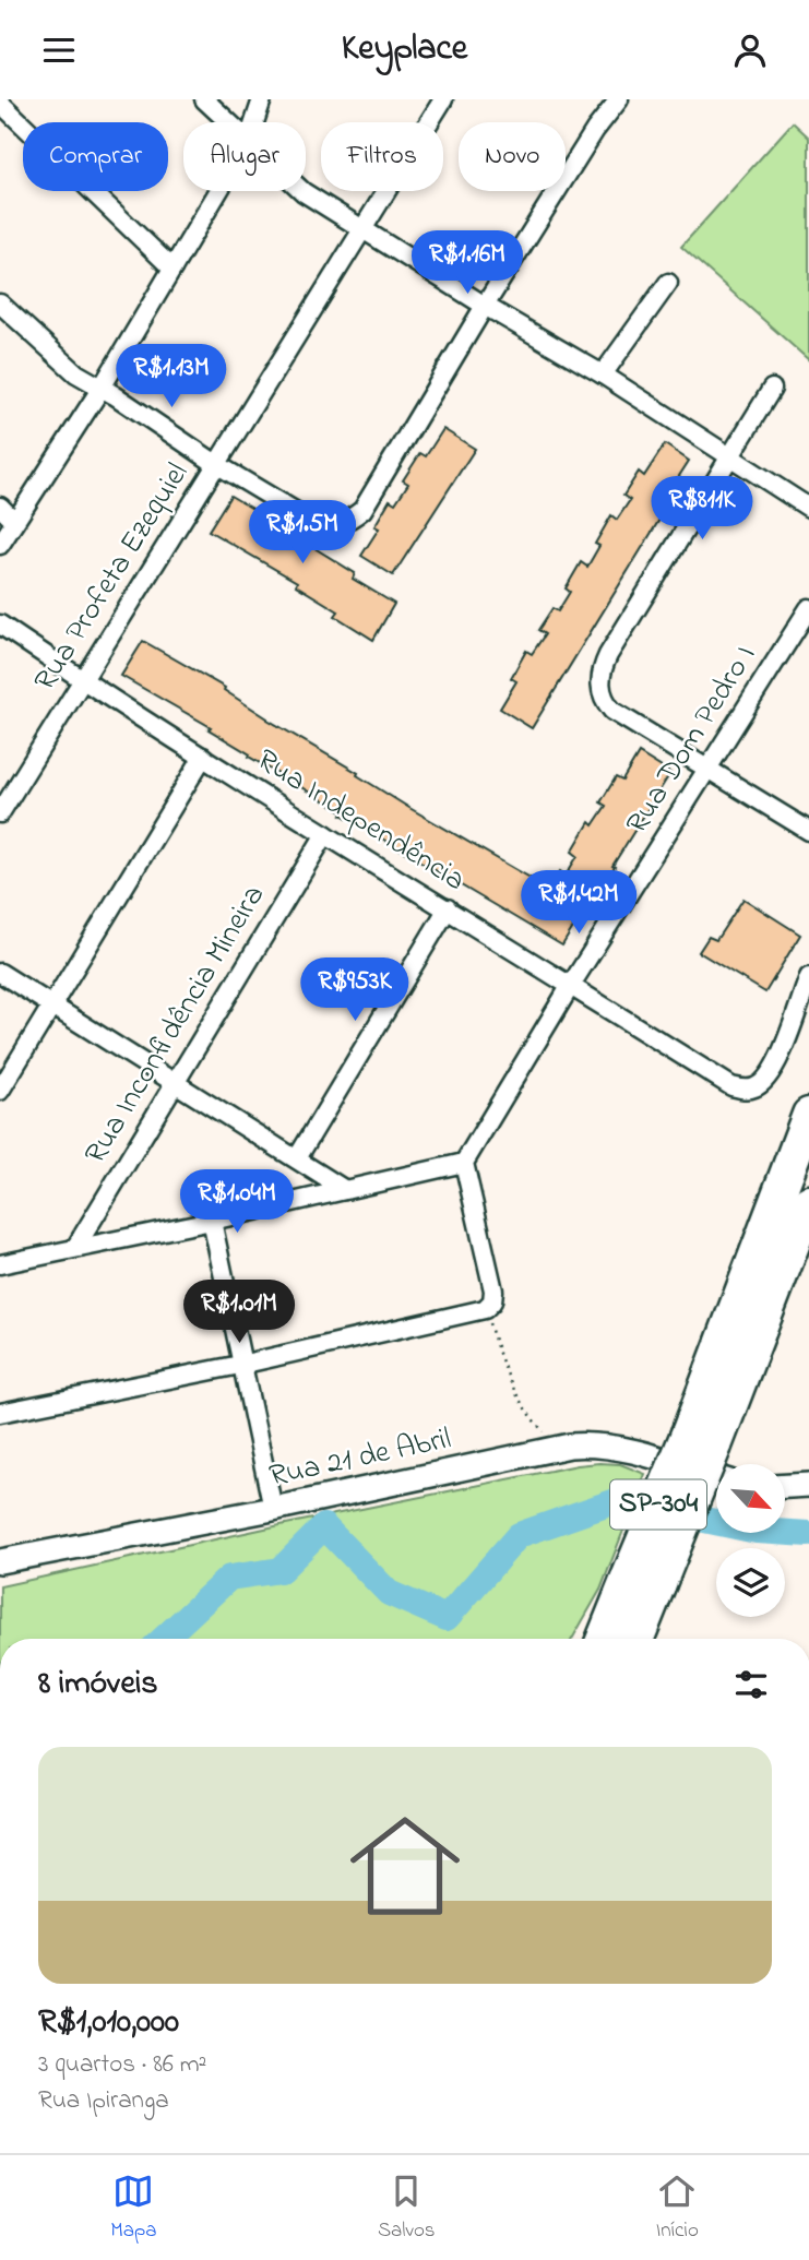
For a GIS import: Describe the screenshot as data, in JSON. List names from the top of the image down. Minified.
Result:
{"streets":{"highway":["SP-304"],"street":["Rua Profeta Ezequiel","Rua Dom Pedro I","Rua Independência","Rua Inconfidência Mineira","Rua 21 de Abril"]},"crossings":[["Rua Profeta Ezequiel","Rua Independência"],["Rua Dom Pedro I","Rua Independência"],["Rua Independência","Rua Inconfidência Mineira"]],"north":"bottom right","page":{"header":"Keyplace","chip":["Comprar","Alugar","Filtros","Novo"],"price":["R$1.16M","R$1.13M","R$811K","R$1.5M","R$1.42M","R$953K","R$1.04M","R$1.01M"],"heading":"8 imóveis","list":[{"name":"R$1,010,000","note":"3 quartos · 86 m² · Rua Ipiranga"}],"tabs":["Mapa","Salvos","Início"]}}
